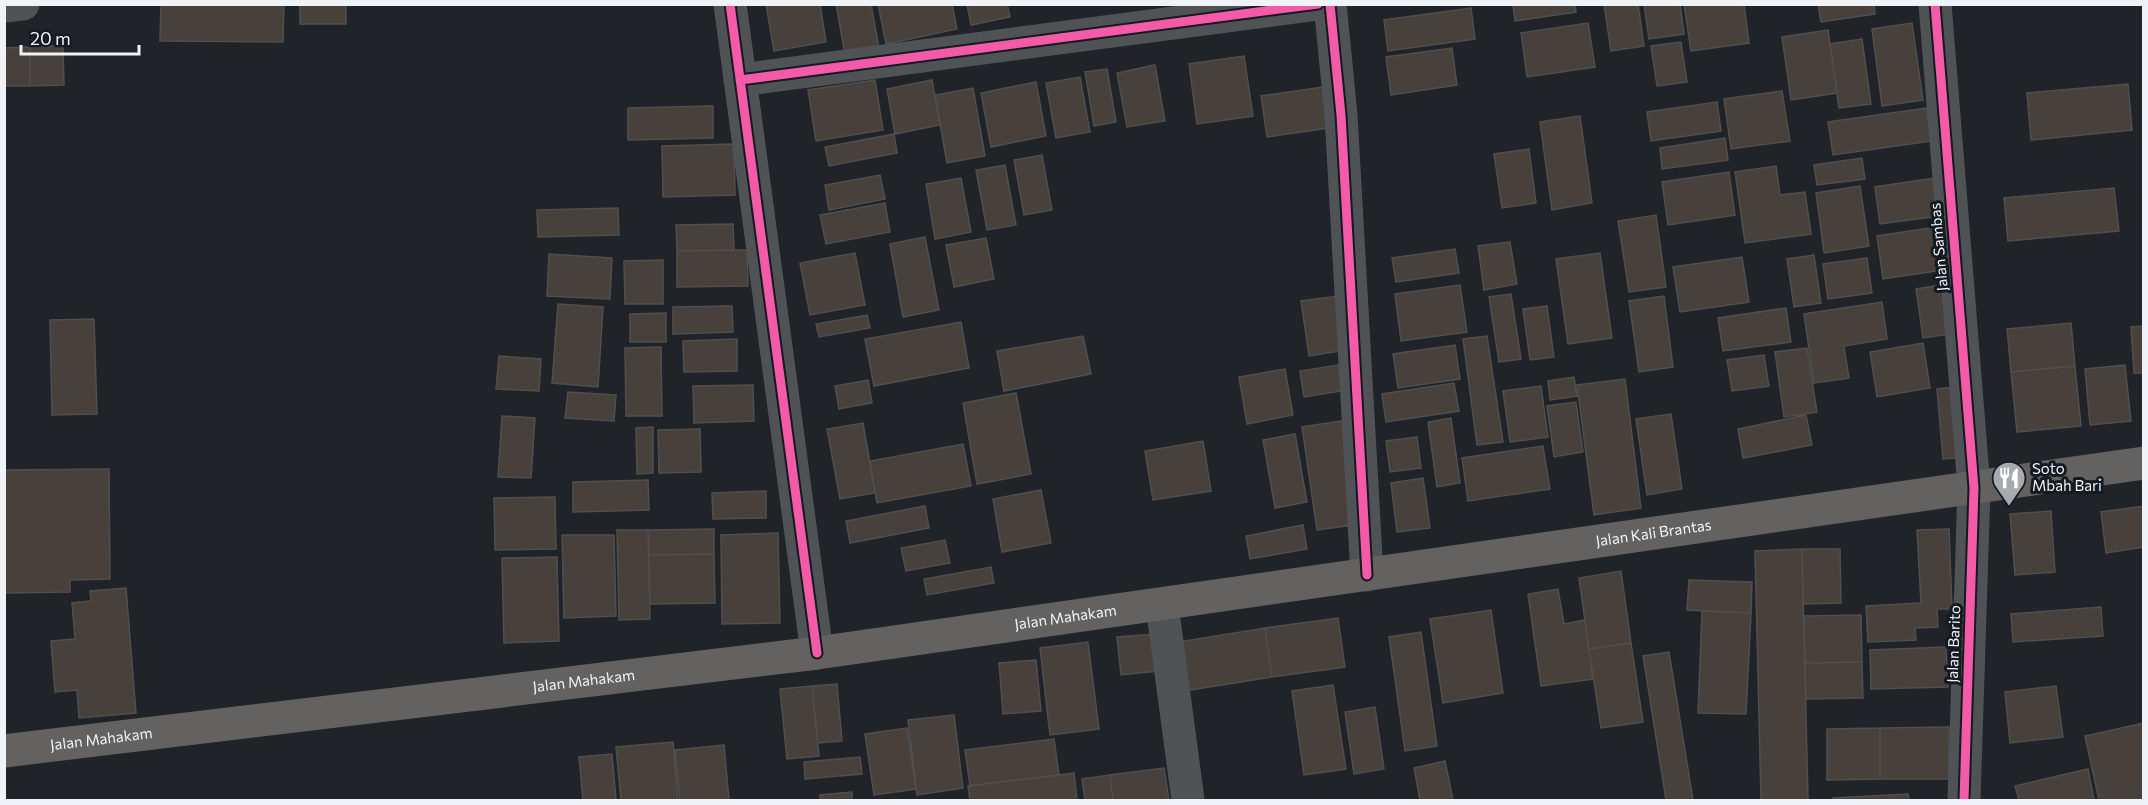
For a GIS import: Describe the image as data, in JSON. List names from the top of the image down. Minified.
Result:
{"streets":{"main road":["Jalan Kali Brantas","Jalan Mahakam"],"street":["Jalan Sambas","Jalan Barito"]},"crossings":[["Jalan Sambas","Jalan Kali Brantas"],["Jalan Sambas","Jalan Barito"],["Jalan Kali Brantas","Jalan Mahakam"],["Jalan Kali Brantas","Jalan Barito"]],"places":{"restaurant":["Soto Mbah Bari"]},"scale_bar":"20 m"}
